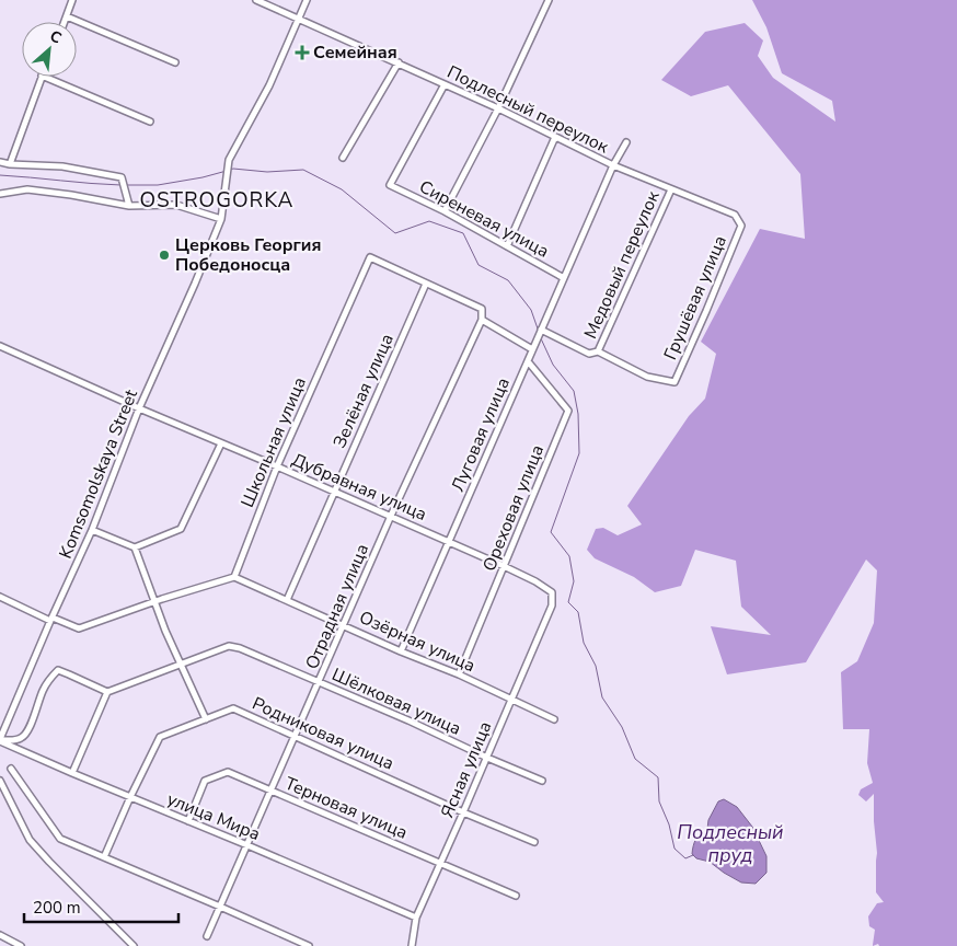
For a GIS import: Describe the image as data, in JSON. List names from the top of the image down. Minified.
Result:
{"streets":{"street":["Подлесный переулок","Сиреневая улица","Медовый переулок","Грушёвая улица","Зелёная улица","Луговая улица","Школьная улица","Komsomolskaya Street","Дубравная улица","Ореховая улица","Отрадная улица","Озёрная улица","Шёлковая улица","Родниковая улица","Ясная улица","Терновая улица","улица Мира"]},"crossings":[["Подлесный переулок","Сиреневая улица"],["Подлесный переулок","Медовый переулок"],["Подлесный переулок","Грушёвая улица"],["Подлесный переулок","Komsomolskaya Street"],["Медовый переулок","Грушёвая улица"],["Зелёная улица","Школьная улица"],["Зелёная улица","Дубравная улица"],["Зелёная улица","Озёрная улица"],["Луговая улица","Дубравная улица"],["Луговая улица","Ореховая улица"],["Луговая улица","Озёрная улица"],["Школьная улица","Дубравная улица"],["Школьная улица","Озёрная улица"],["Komsomolskaya Street","Дубравная улица"],["Komsomolskaya Street","улица Мира"],["Дубравная улица","Ореховая улица"],["Дубравная улица","Отрадная улица"],["Дубравная улица","Ясная улица"],["Ореховая улица","Озёрная улица"],["Отрадная улица","Озёрная улица"],["Отрадная улица","Шёлковая улица"],["Отрадная улица","Родниковая улица"],["Отрадная улица","Терновая улица"],["Отрадная улица","улица Мира"],["Озёрная улица","Ясная улица"],["Шёлковая улица","Ясная улица"],["Родниковая улица","Ясная улица"],["Родниковая улица","улица Мира"],["Ясная улица","Терновая улица"],["Ясная улица","улица Мира"],["Терновая улица","улица Мира"]],"districts":["OSTROGORKA"],"water":["Подлесный пруд"],"places":{"health":["Семейная"],"other":["Церковь Георгия Победоносца"]},"scale_bar":"200 m","north":"top right"}
